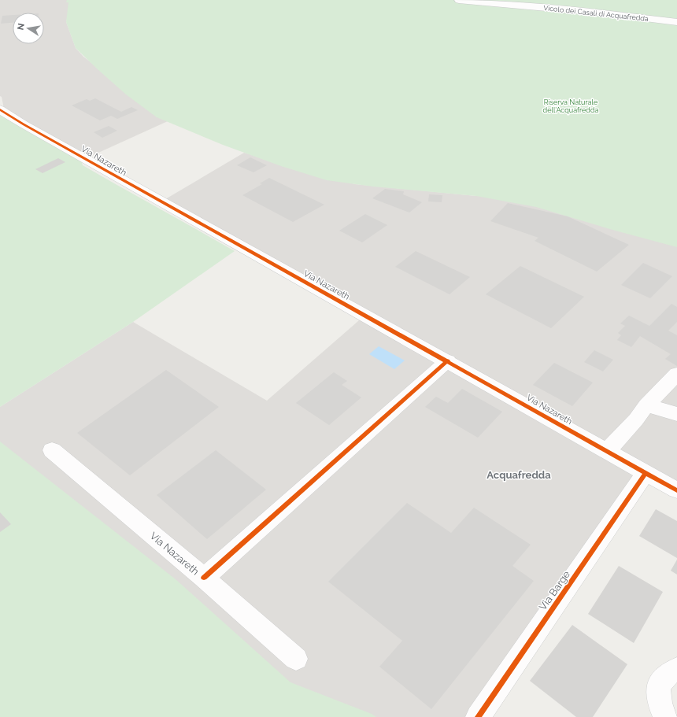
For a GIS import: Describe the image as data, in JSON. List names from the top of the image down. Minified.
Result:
{"streets":{"street":["Vicolo dei Casali di Acquafredda","Via Nazareth","Via Barge"]},"crossings":[["Via Nazareth","Via Barge"]],"districts":["Acquafredda"],"parks":["Riserva Naturale dell'Acquafredda"],"north":"left"}
